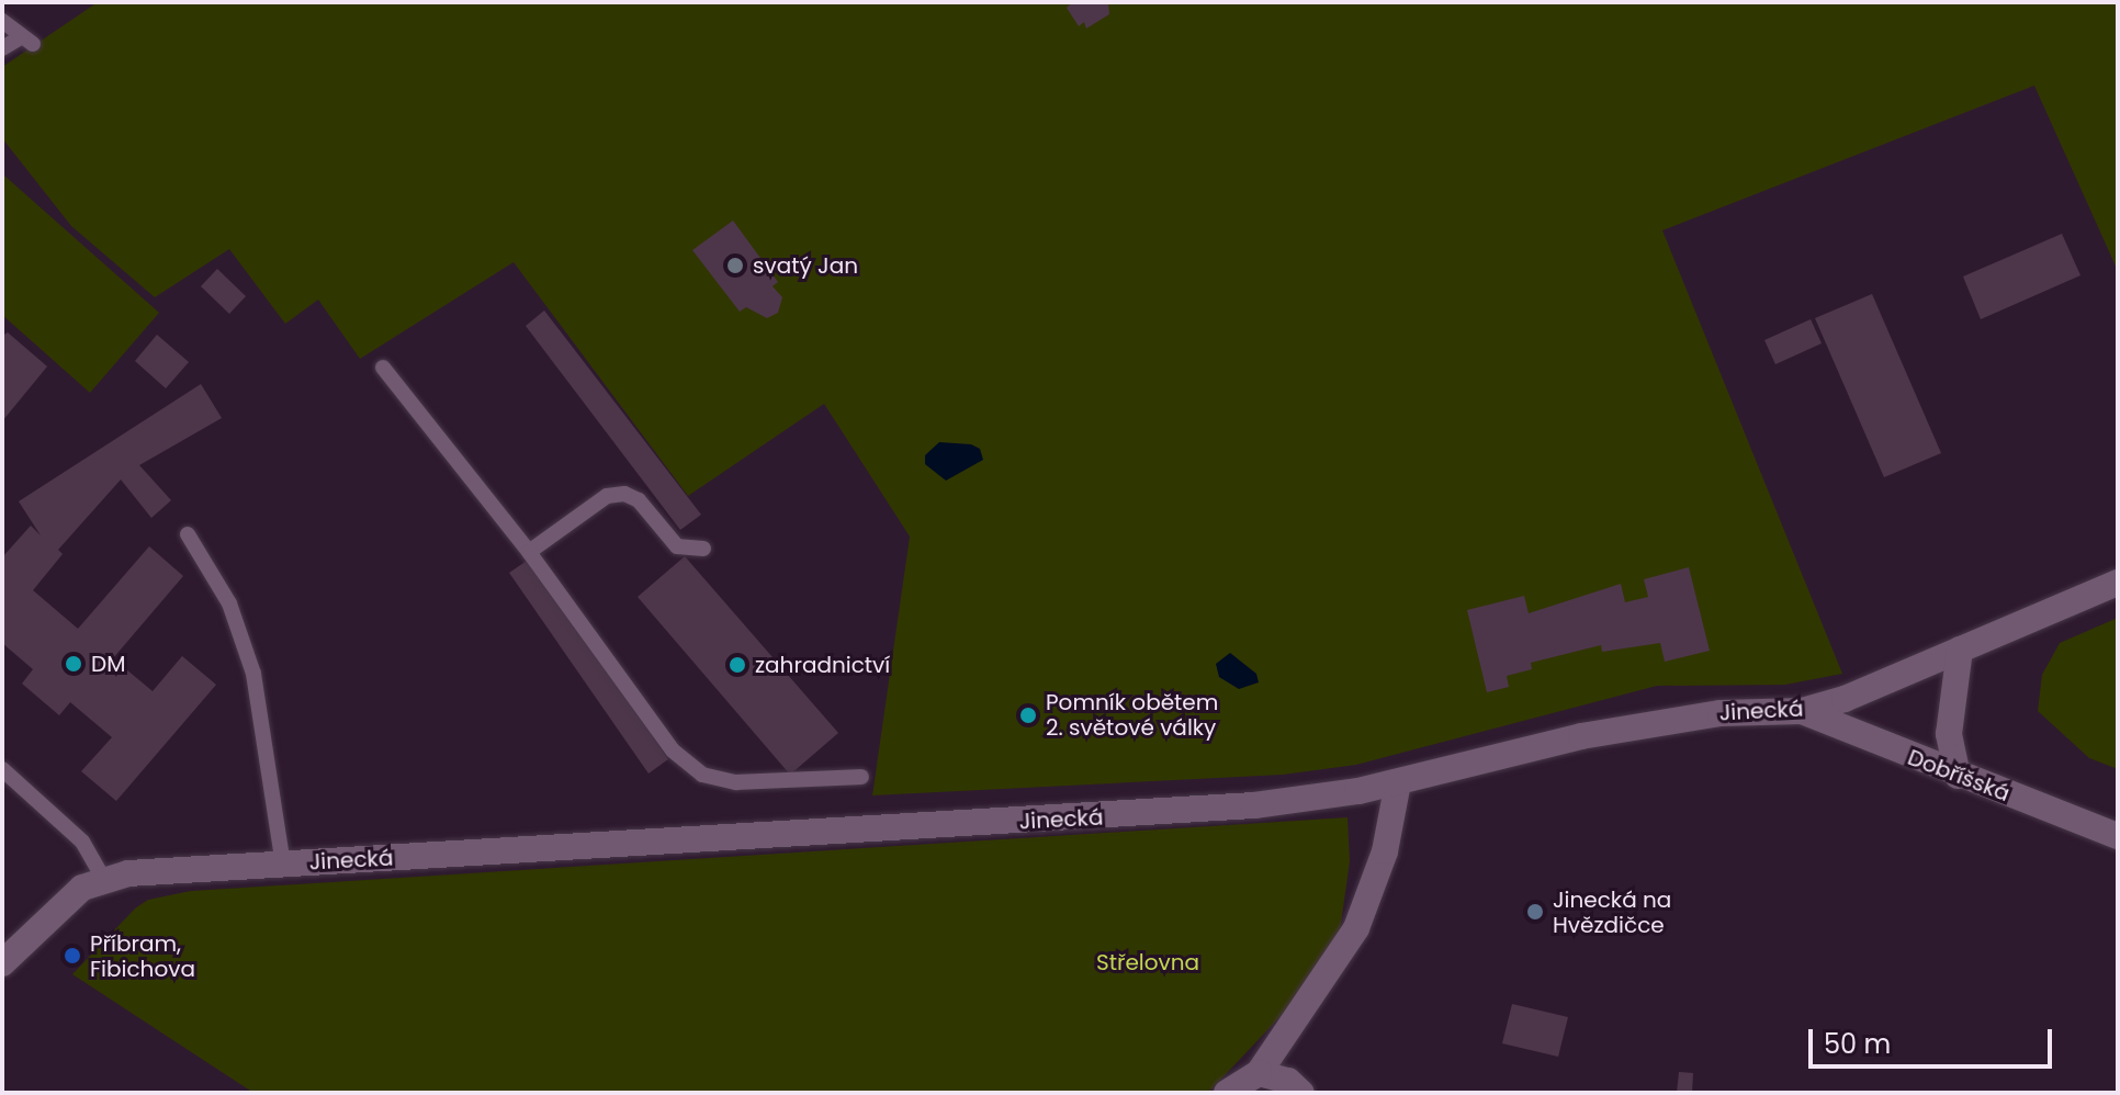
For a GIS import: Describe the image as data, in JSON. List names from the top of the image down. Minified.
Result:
{"streets":{"street":["Jinecká","Dobříšská"]},"crossings":[["Jinecká","Dobříšská"]],"parks":["Střelovna"],"places":["svatý Jan","DM","zahradnictví","Pomník obětem 2. světové války","Jinecká na Hvězdičce","Příbram, Fibichova"],"scale_bar":"50 m"}
